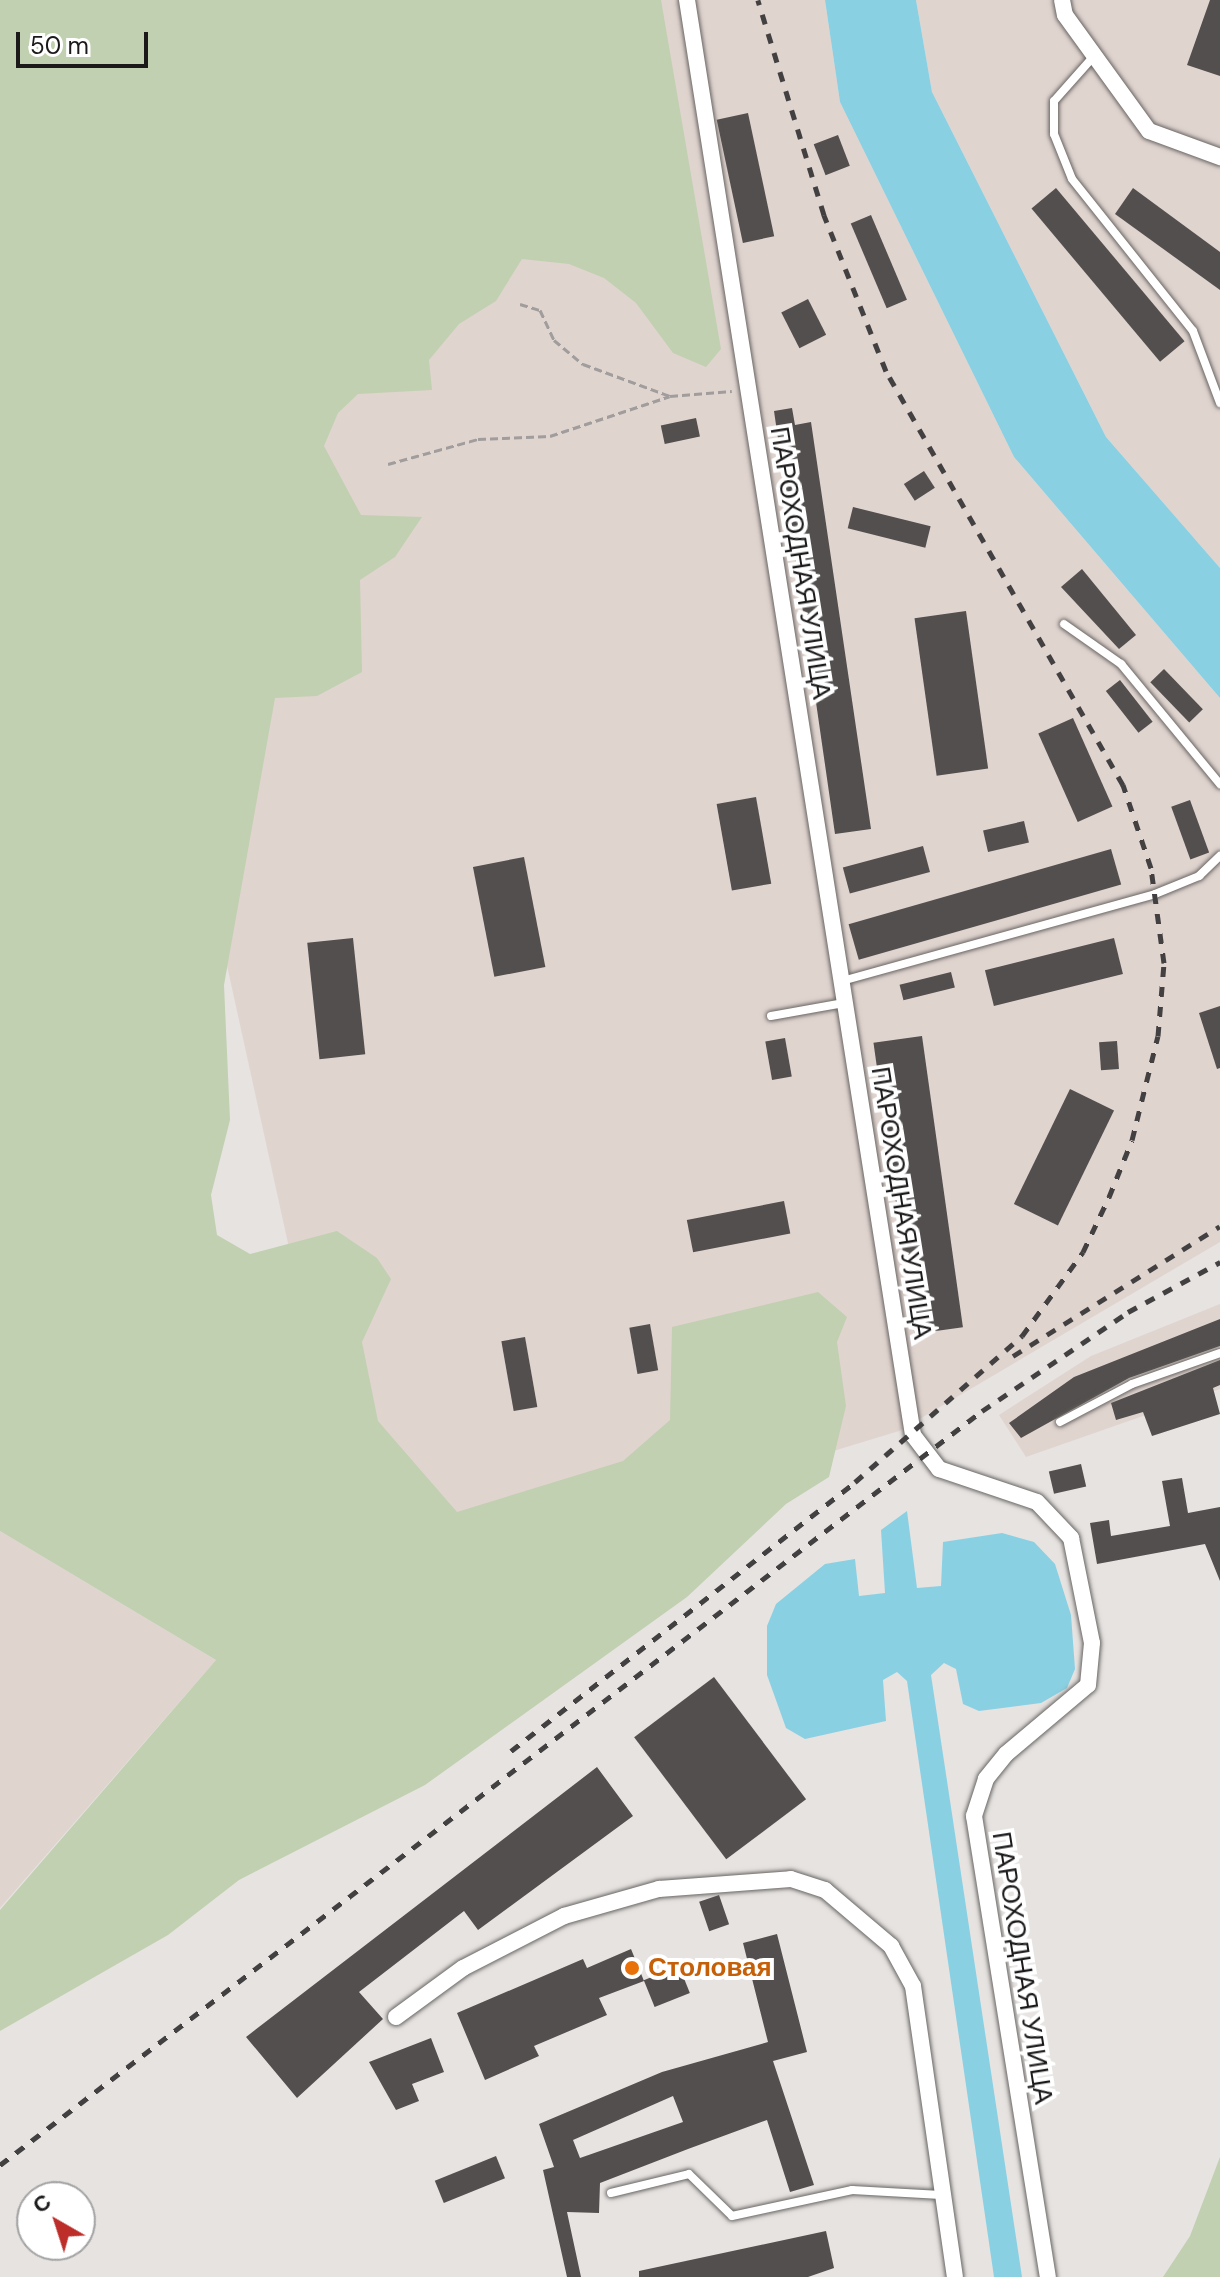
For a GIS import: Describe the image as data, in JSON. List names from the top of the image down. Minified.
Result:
{"streets":{"street":["ПАРОХОДНАЯ УЛИЦА"]},"places":["Столовая"],"scale_bar":"50 m","north":"top left"}
